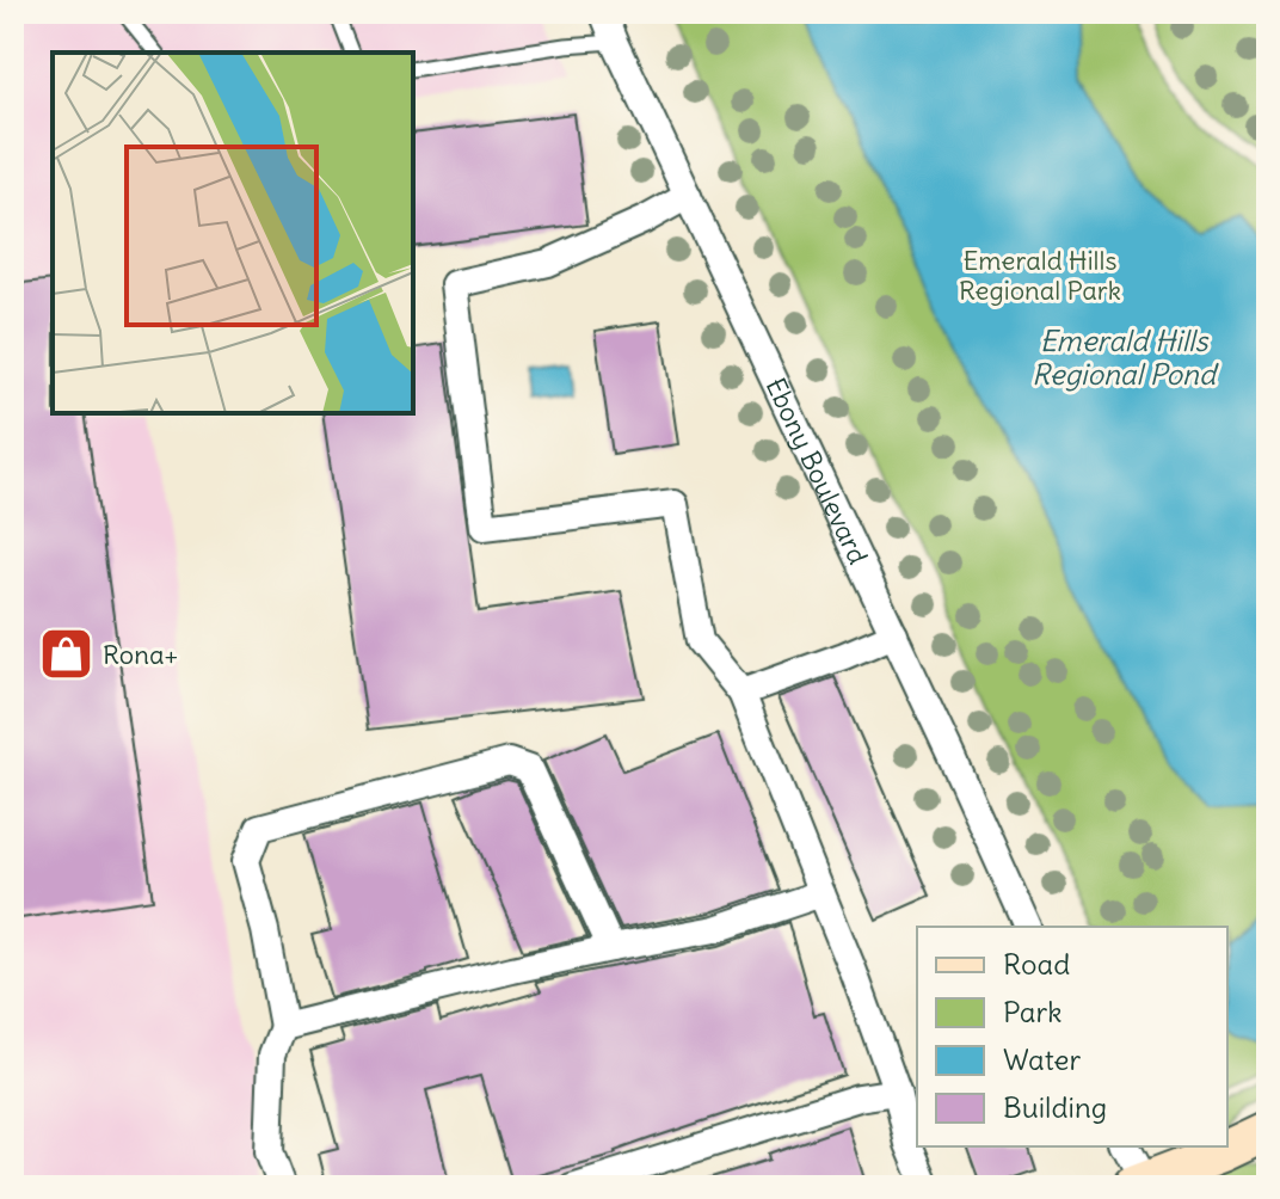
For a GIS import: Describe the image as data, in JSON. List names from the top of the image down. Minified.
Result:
{"streets":{"street":["Ebony Boulevard"]},"water":["Emerald Hills Regional Pond"],"parks":["Emerald Hills Regional Park"],"places":{"shop":["Rona+"]},"legend":["Road","Park","Water","Building"]}
